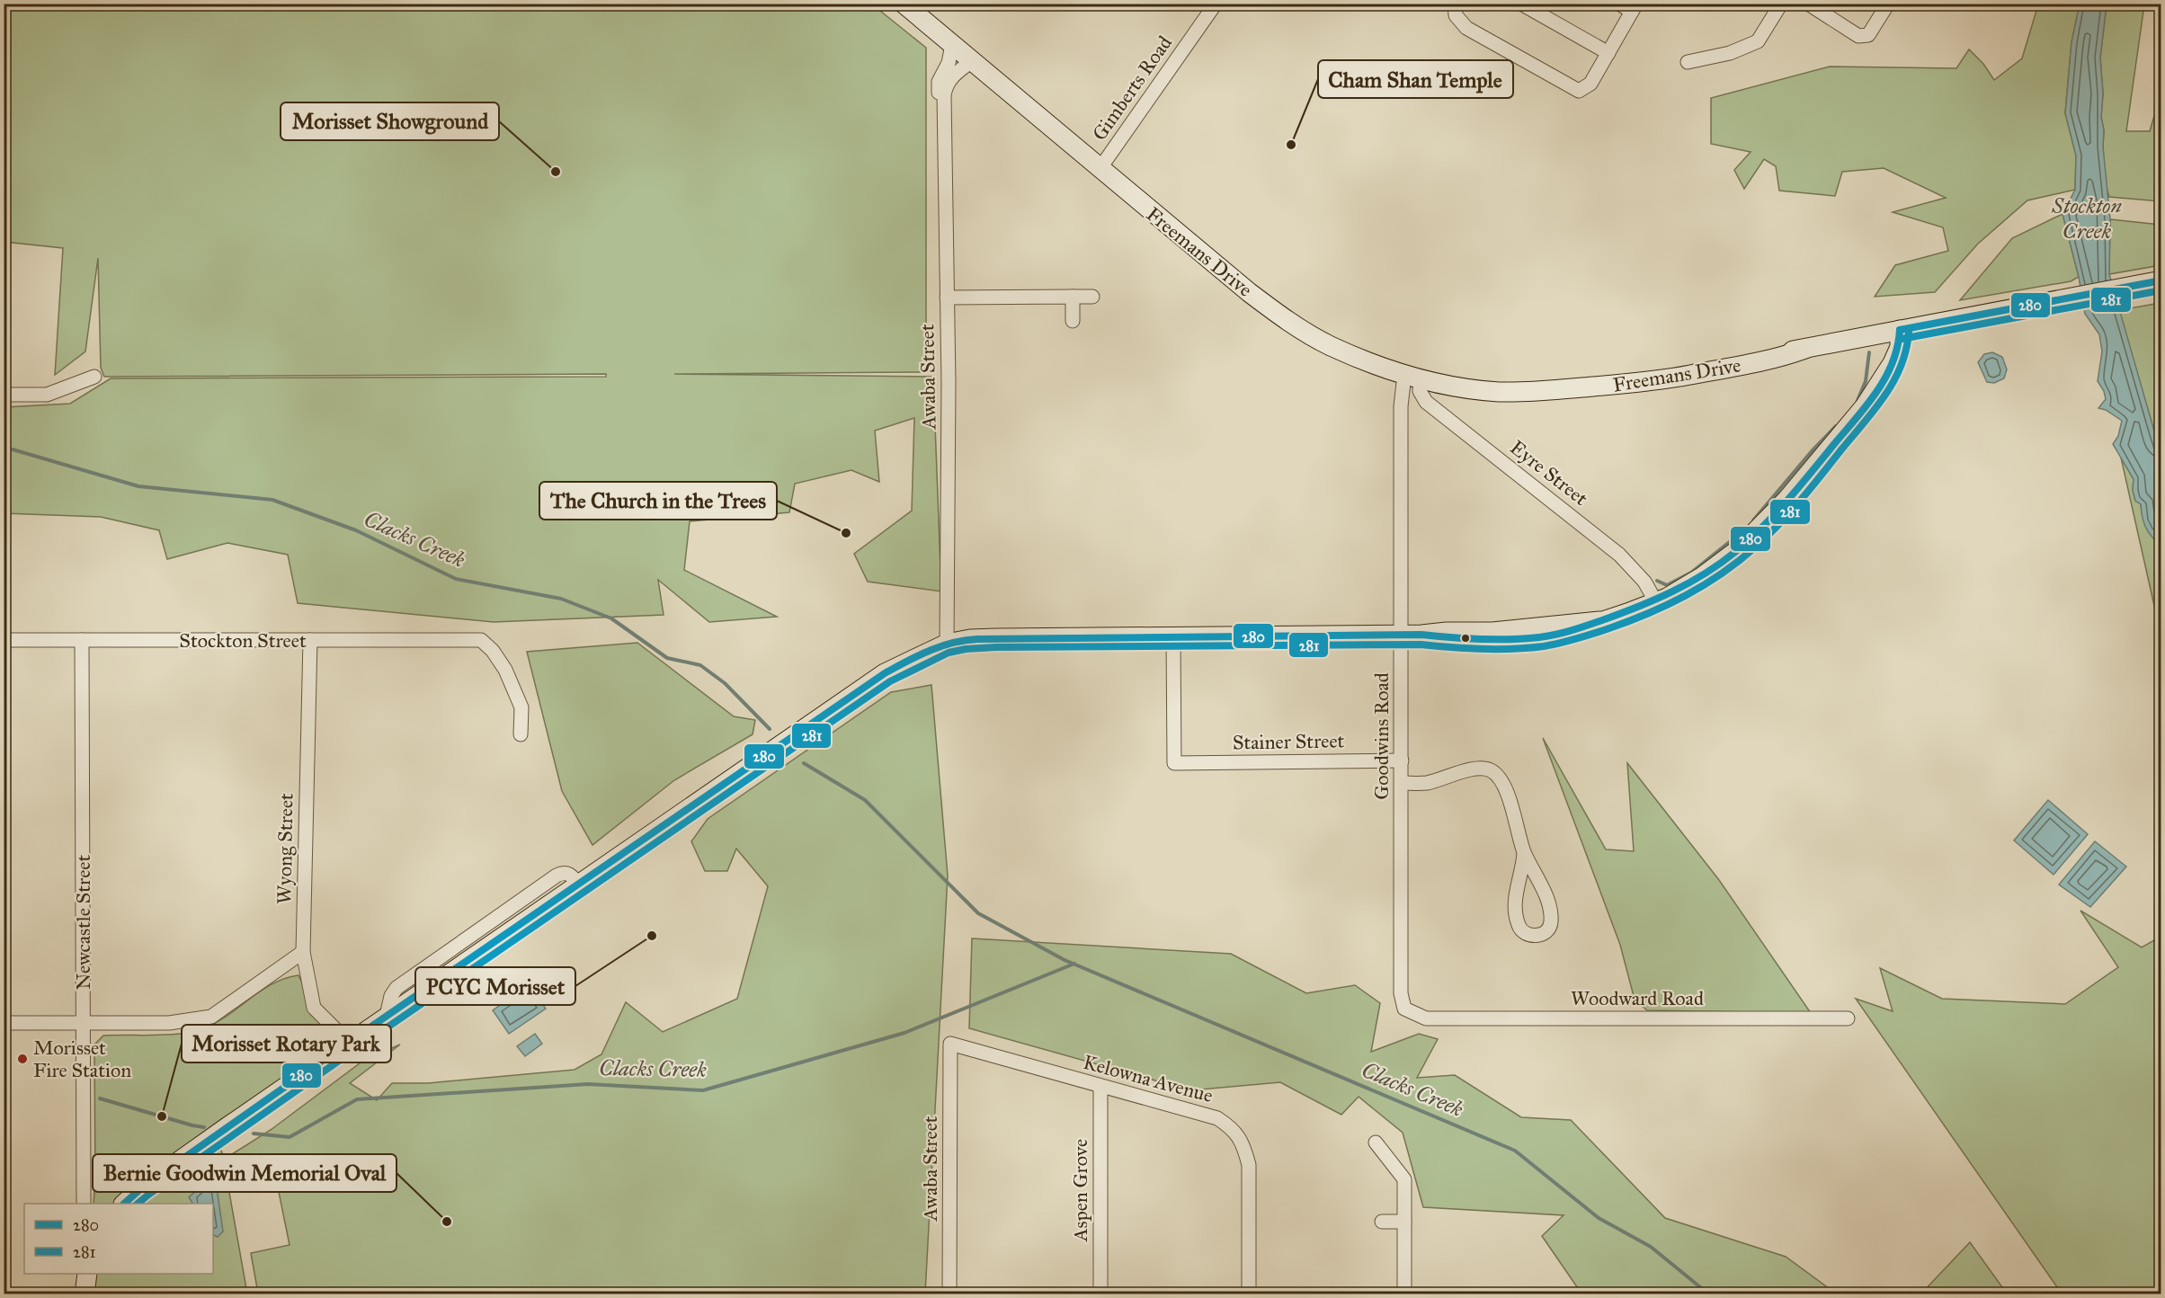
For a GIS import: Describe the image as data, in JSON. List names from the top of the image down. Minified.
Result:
{"streets":{"street":["Gimberts Road","Freemans Drive","Awaba Street","Eyre Street","Stockton Street","Goodwins Road","Stainer Street","Wyong Street","Newcastle Street","Woodward Road","Kelowna Avenue","Aspen Grove"]},"crossings":[["Gimberts Road","Freemans Drive"],["Freemans Drive","Awaba Street"],["Freemans Drive","Eyre Street"],["Freemans Drive","Goodwins Road"],["Awaba Street","Kelowna Avenue"],["Eyre Street","Goodwins Road"],["Stockton Street","Wyong Street"],["Stockton Street","Newcastle Street"],["Goodwins Road","Stainer Street"],["Goodwins Road","Woodward Road"],["Kelowna Avenue","Aspen Grove"]],"water":["Stockton Creek","Clacks Creek"],"places":["Cham Shan Temple","Morisset Showground","The Church in the Trees","PCYC Morisset","Morisset Fire Station","Morisset Rotary Park","Bernie Goodwin Memorial Oval"],"lines":["transit line 280","transit line 281"],"legend":["280","281"]}
